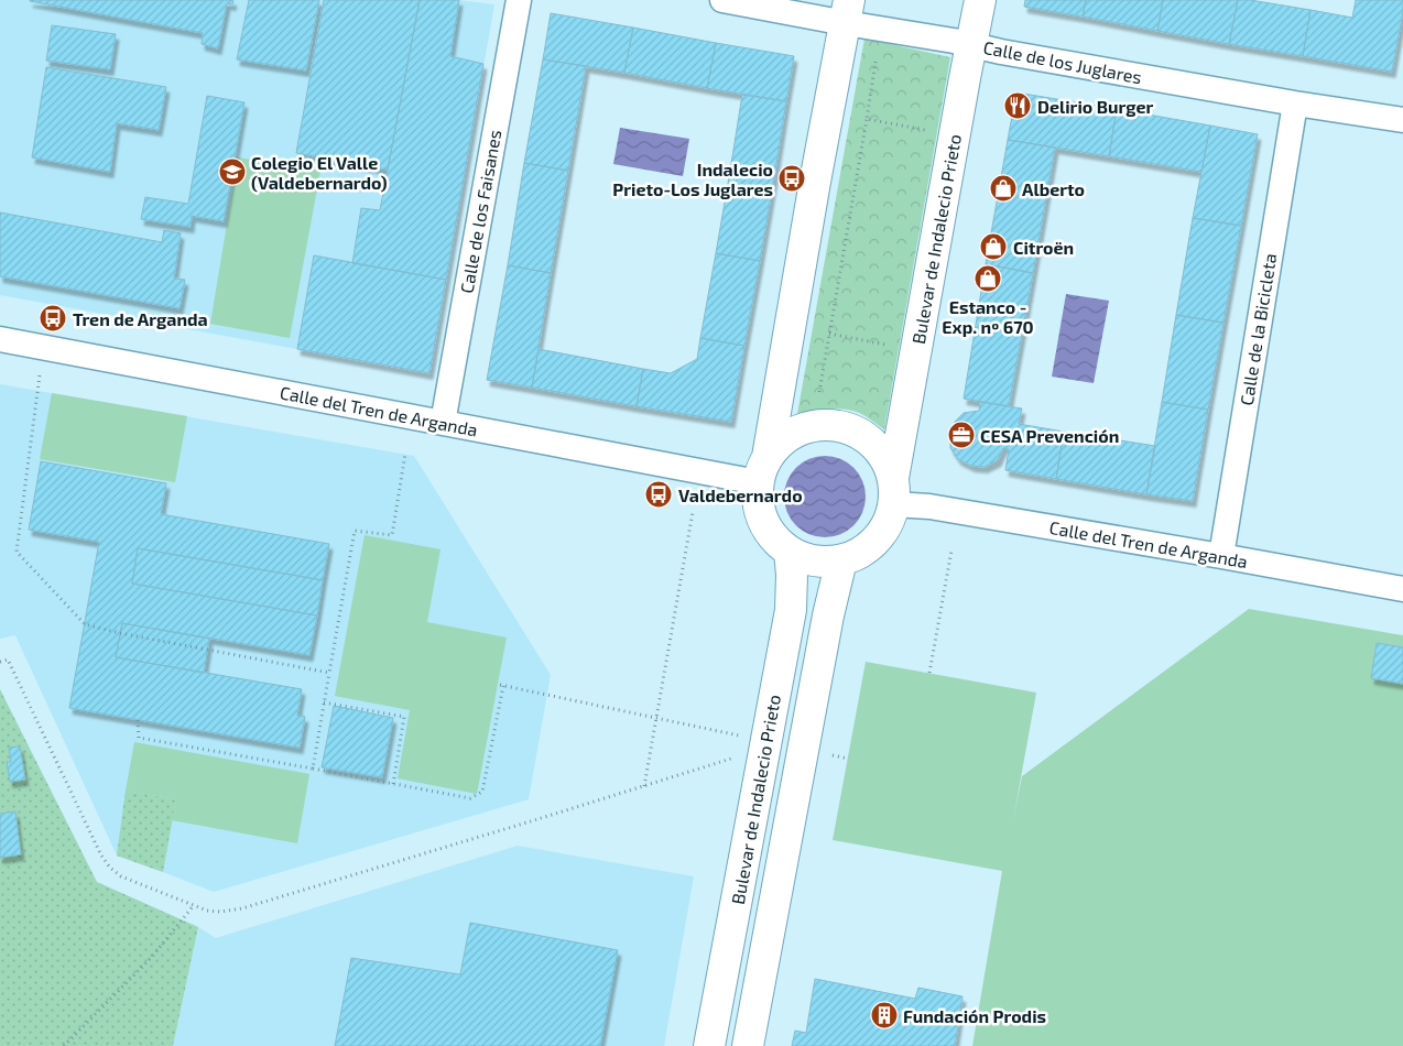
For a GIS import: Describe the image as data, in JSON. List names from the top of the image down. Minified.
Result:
{"streets":{"street":["Calle de los Juglares","Calle de los Faisanes","Bulevar de Indalecio Prieto","Calle de la Bicicleta","Calle del Tren de Arganda"]},"crossings":[["Calle de los Juglares","Bulevar de Indalecio Prieto"],["Calle de los Juglares","Calle de la Bicicleta"],["Calle de los Faisanes","Calle del Tren de Arganda"],["Bulevar de Indalecio Prieto","Calle del Tren de Arganda"],["Calle de la Bicicleta","Calle del Tren de Arganda"]],"places":{"restaurant":["Delirio Burger"],"school or university":["Colegio El Valle (Valdebernardo)"],"bus stop":["Indalecio Prieto-Los Juglares","Tren de Arganda","Valdebernardo"],"shop":["Alberto","Citroën","Estanco - Exp. nº 670"],"office":["CESA Prevención"],"building":["Fundación Prodis"]}}
